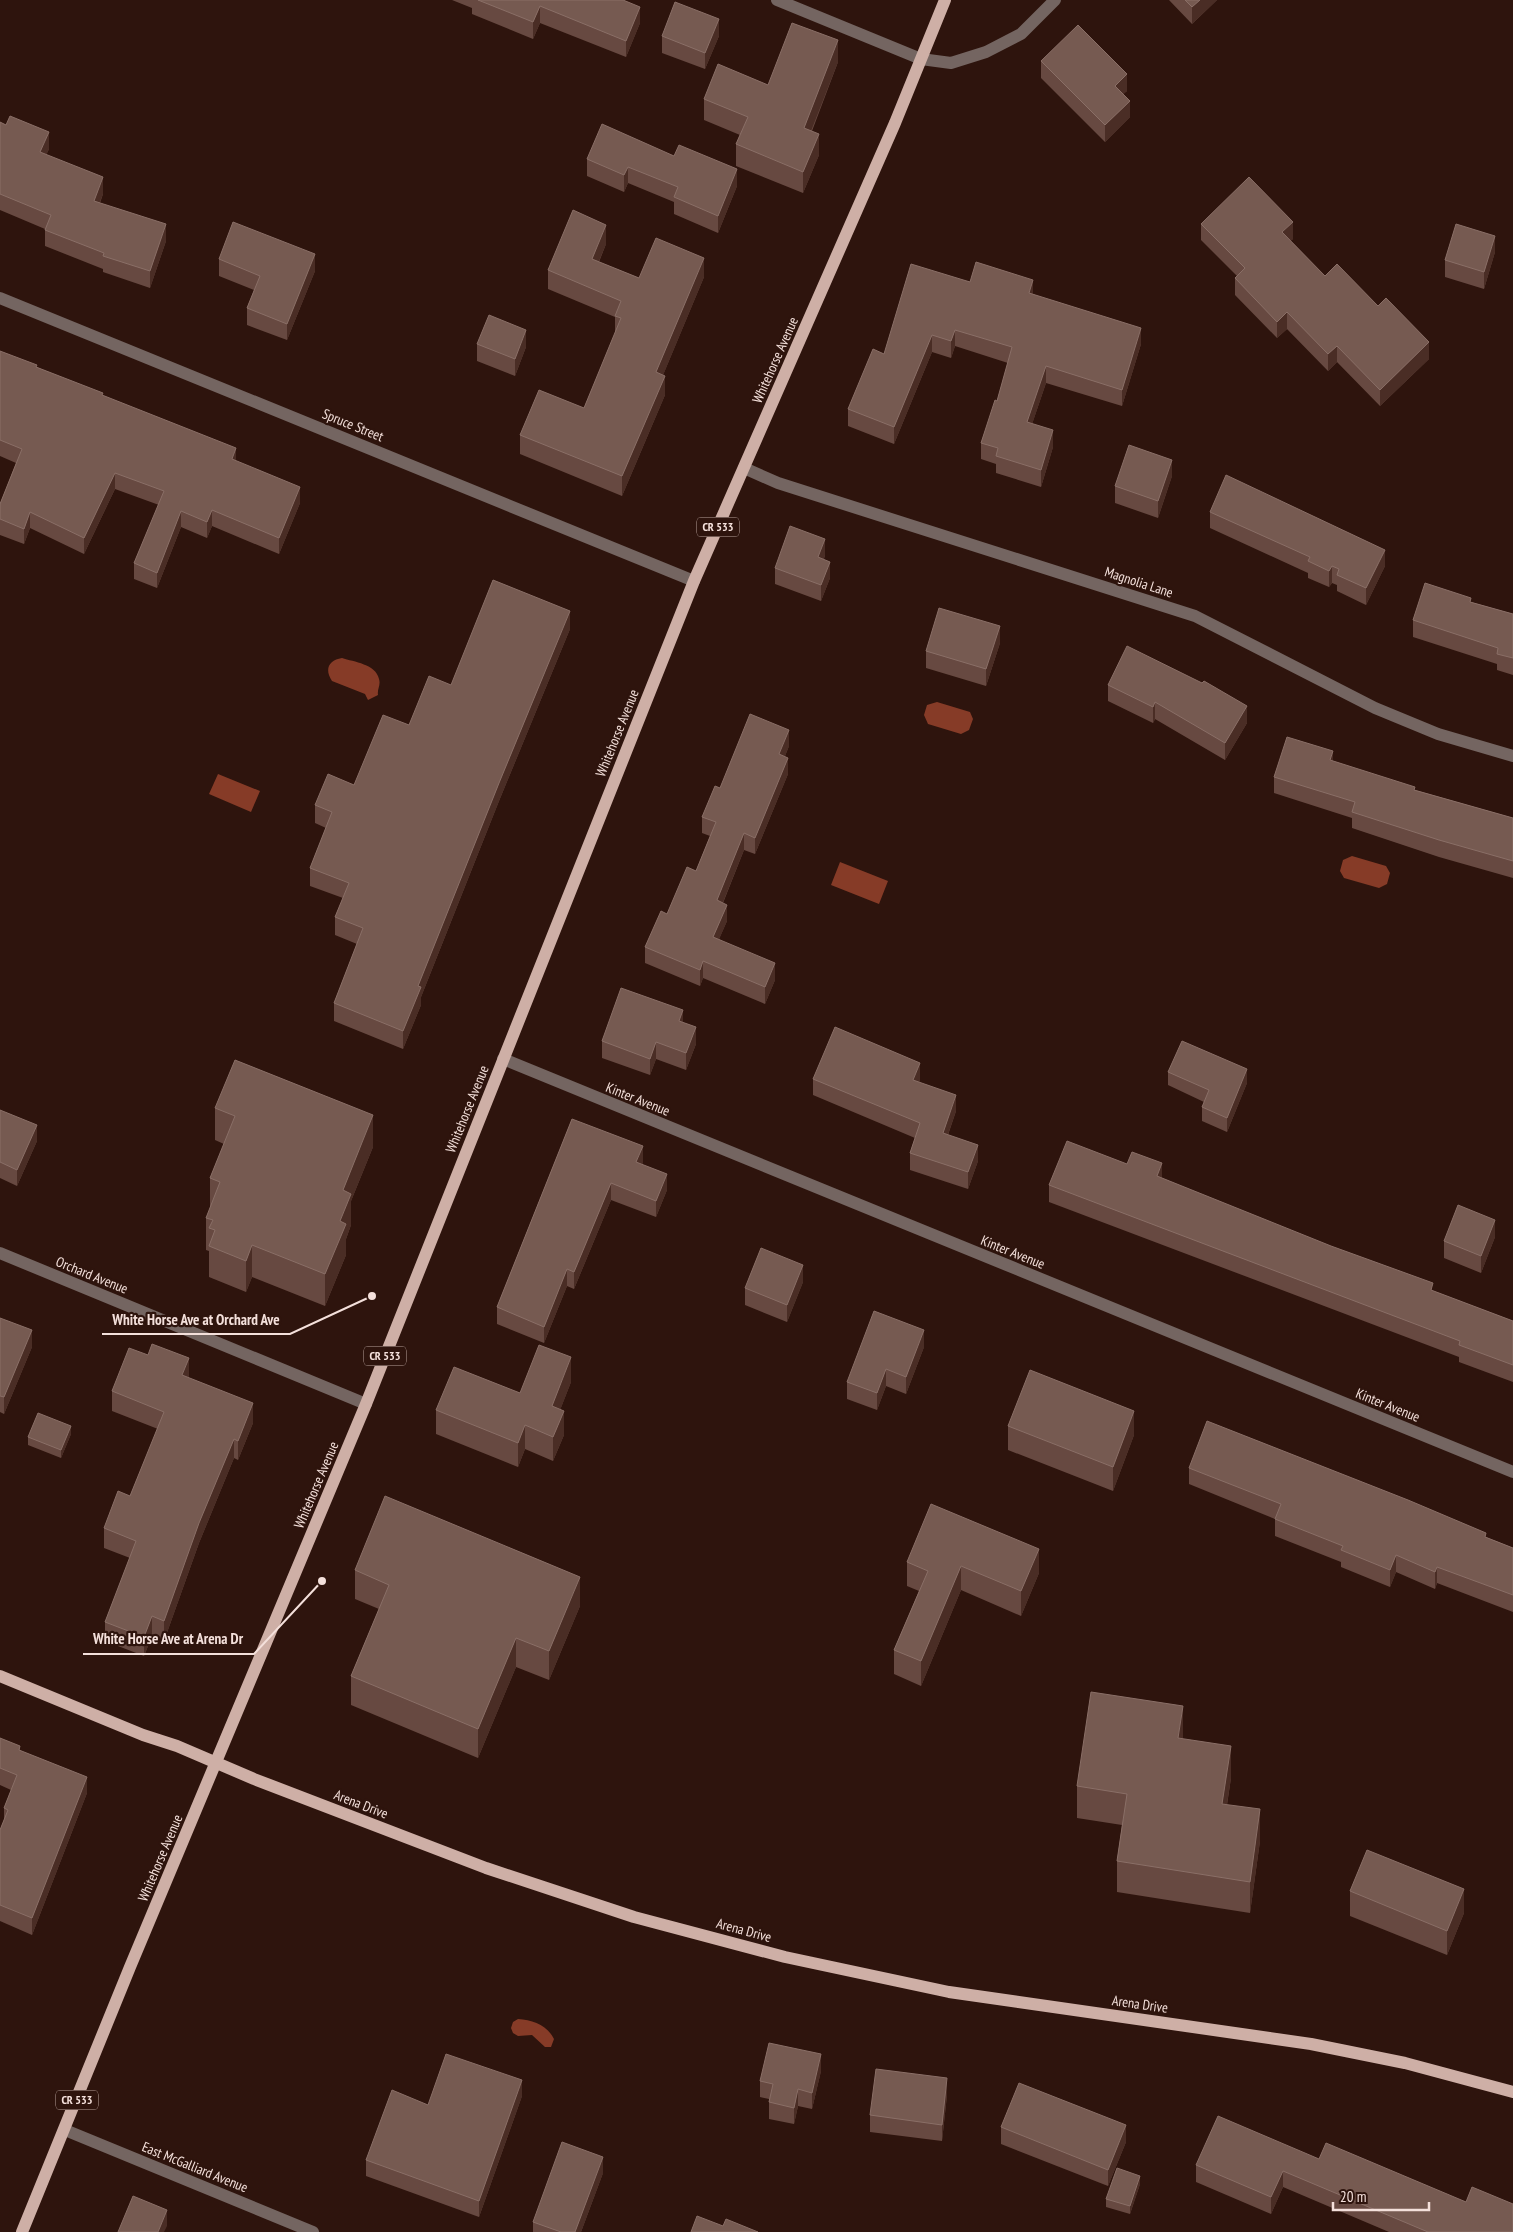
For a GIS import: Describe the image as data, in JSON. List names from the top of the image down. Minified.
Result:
{"streets":{"main road":["Whitehorse Avenue","CR 533","Arena Drive"],"street":["Spruce Street","Magnolia Lane","Kinter Avenue","Orchard Avenue","East McGalliard Avenue"]},"crossings":[["Whitehorse Avenue","Spruce Street"],["Whitehorse Avenue","Magnolia Lane"],["Whitehorse Avenue","Kinter Avenue"],["Whitehorse Avenue","Orchard Avenue"],["Whitehorse Avenue","Arena Drive"],["Whitehorse Avenue","East McGalliard Avenue"]],"places":["White Horse Ave at Orchard Ave","White Horse Ave at Arena Dr"],"scale_bar":"20 m"}
